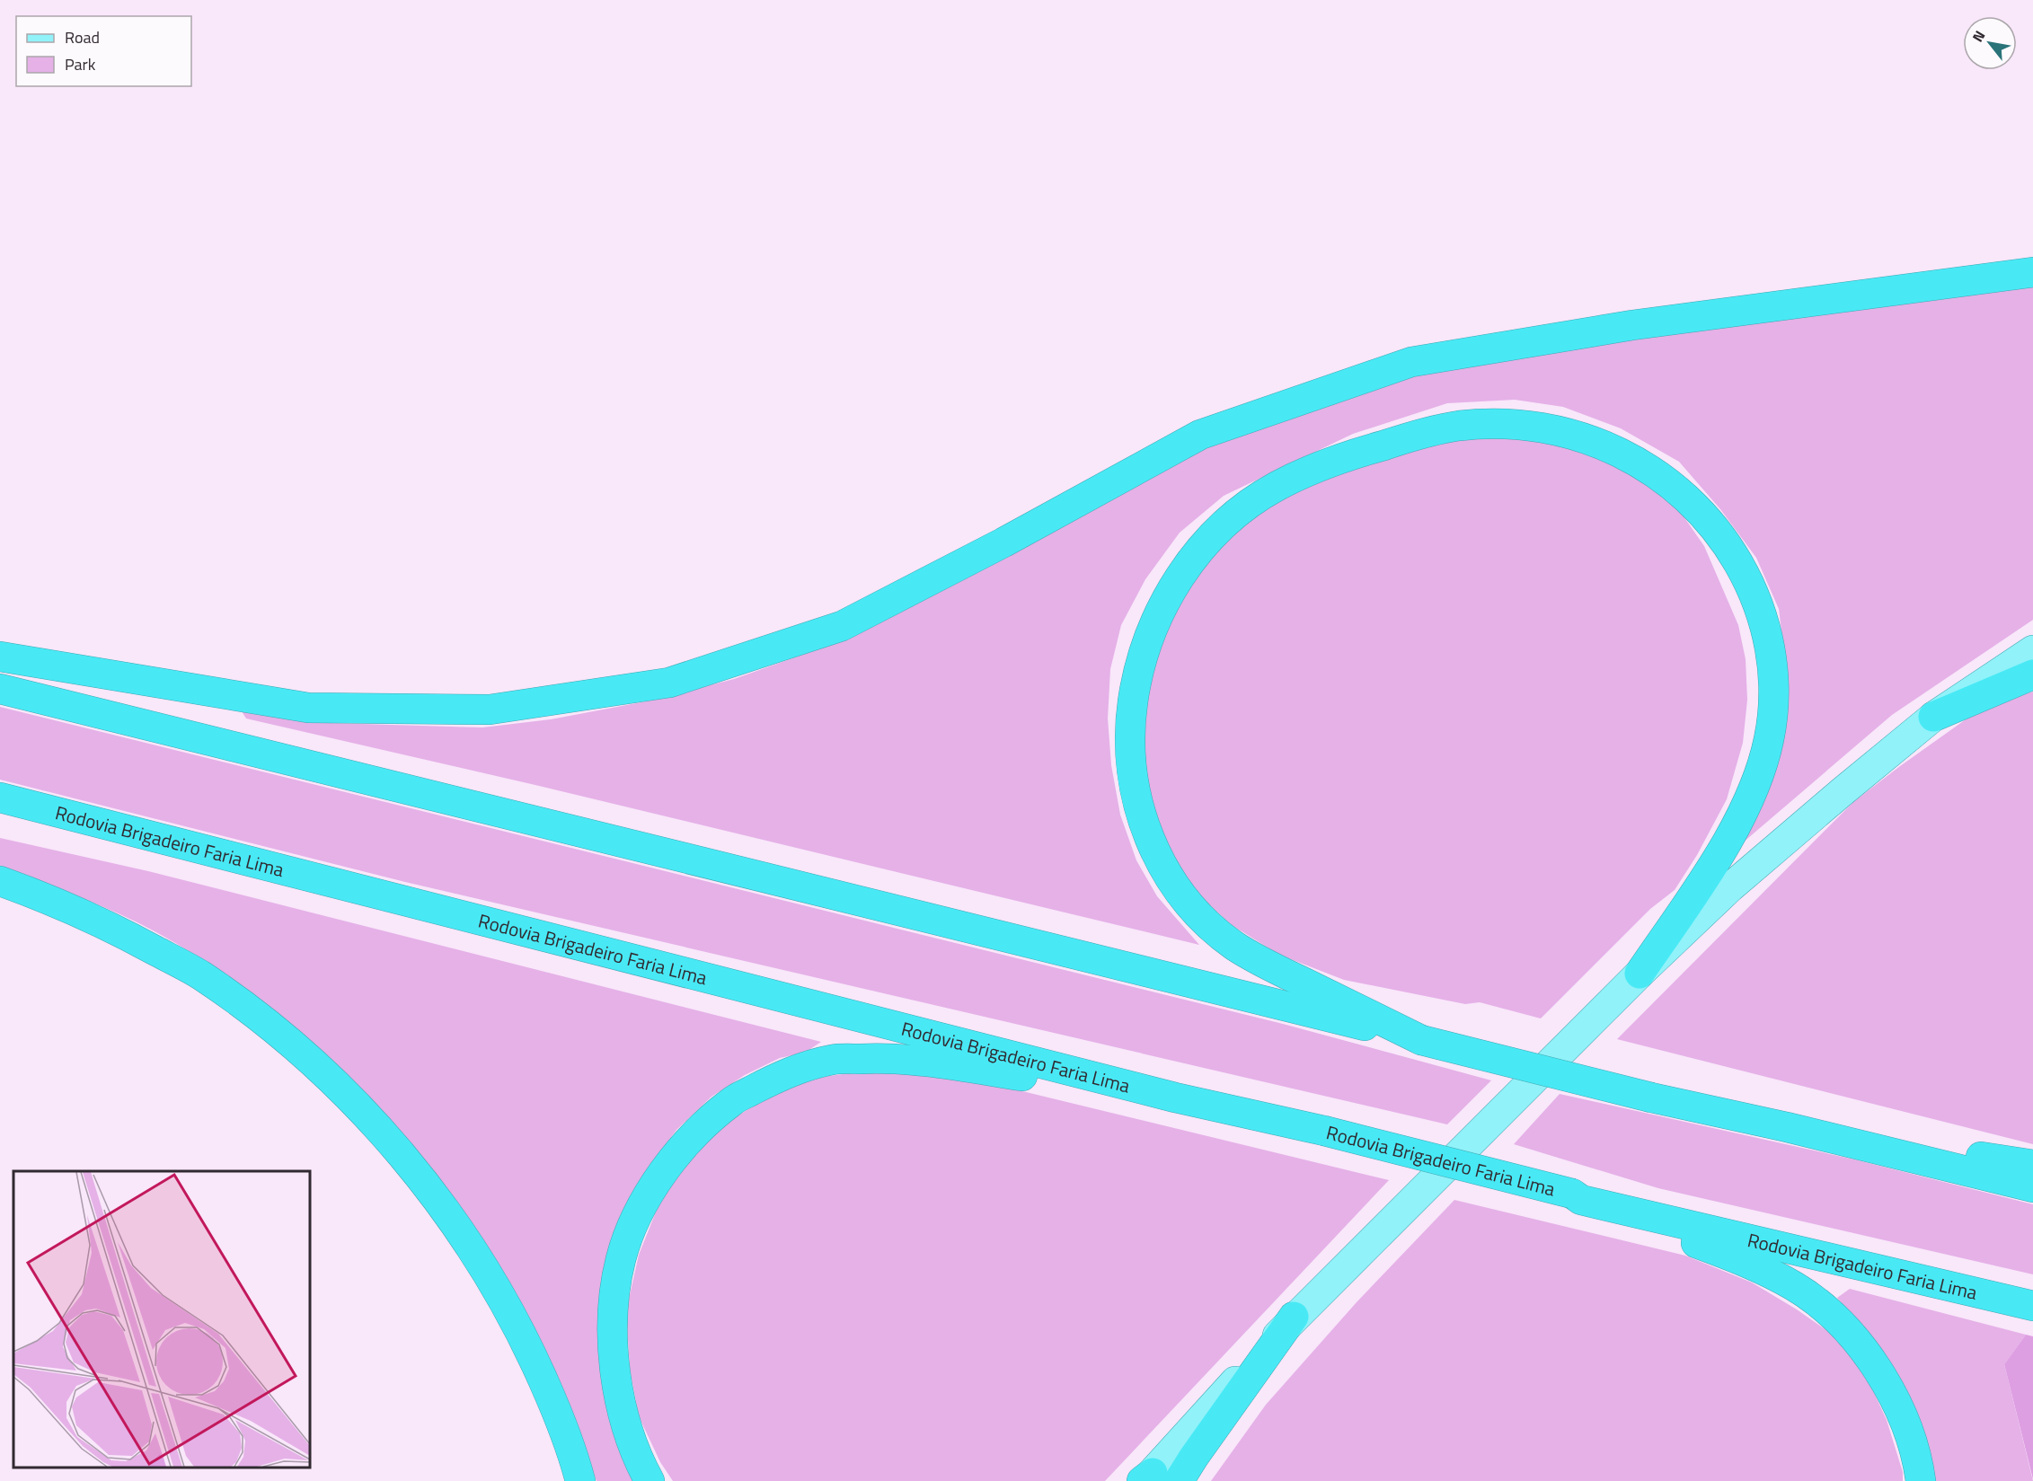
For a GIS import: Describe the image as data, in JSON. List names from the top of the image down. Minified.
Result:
{"streets":{"highway":["Rodovia Brigadeiro Faria Lima"]},"legend":["Road","Park"],"north":"top left"}
